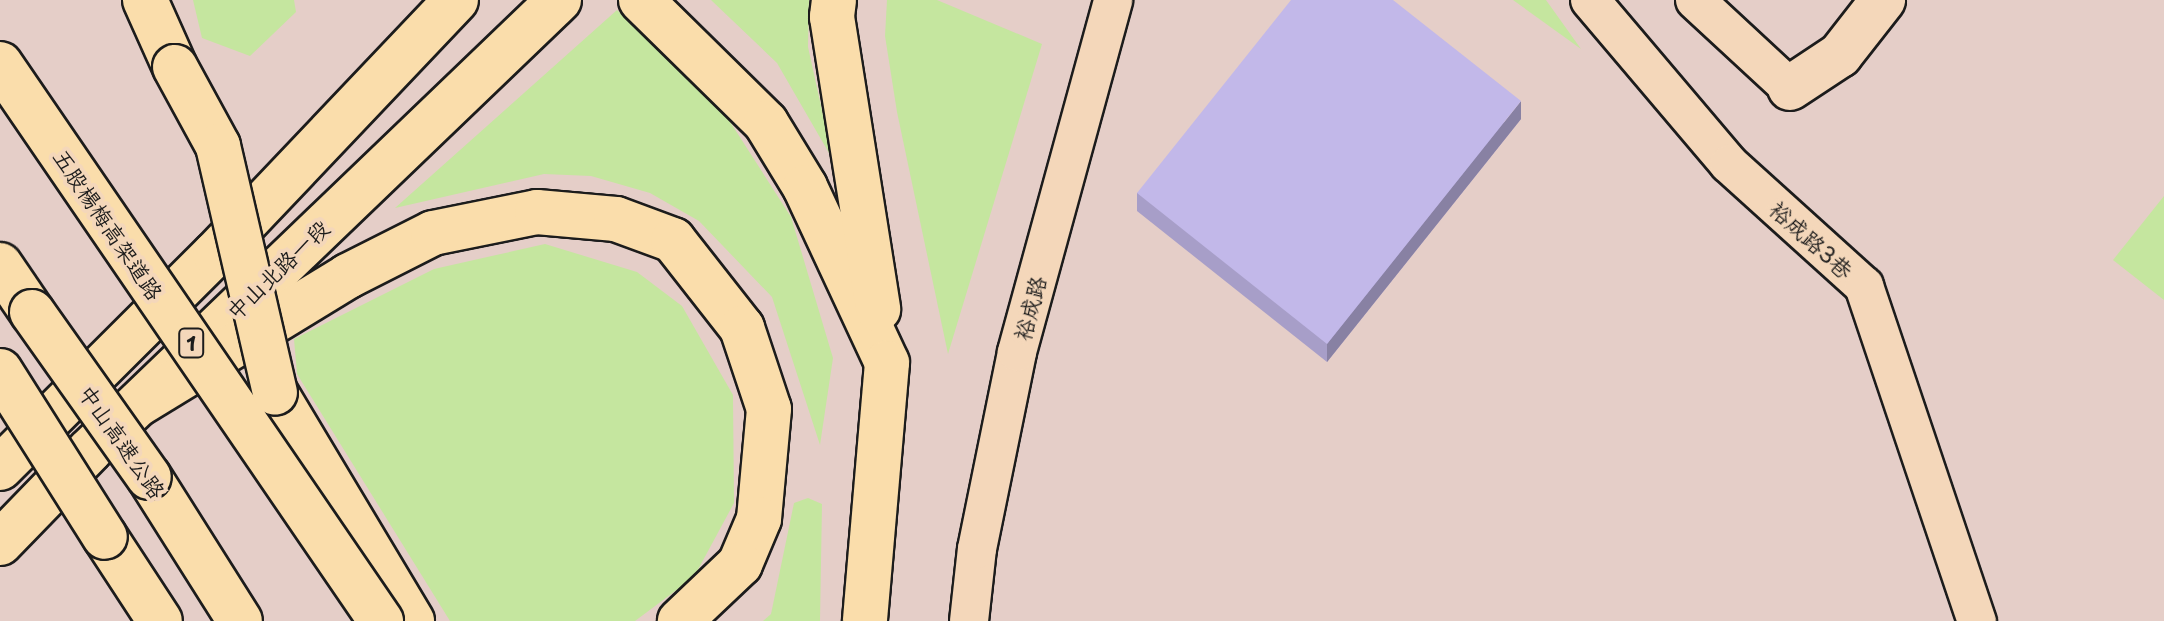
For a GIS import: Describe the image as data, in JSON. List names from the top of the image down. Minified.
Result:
{"streets":{"main road":["五股楊梅高架道路","中山北路一段","1","中山高速公路"],"street":["裕成路3巷","裕成路"]}}
